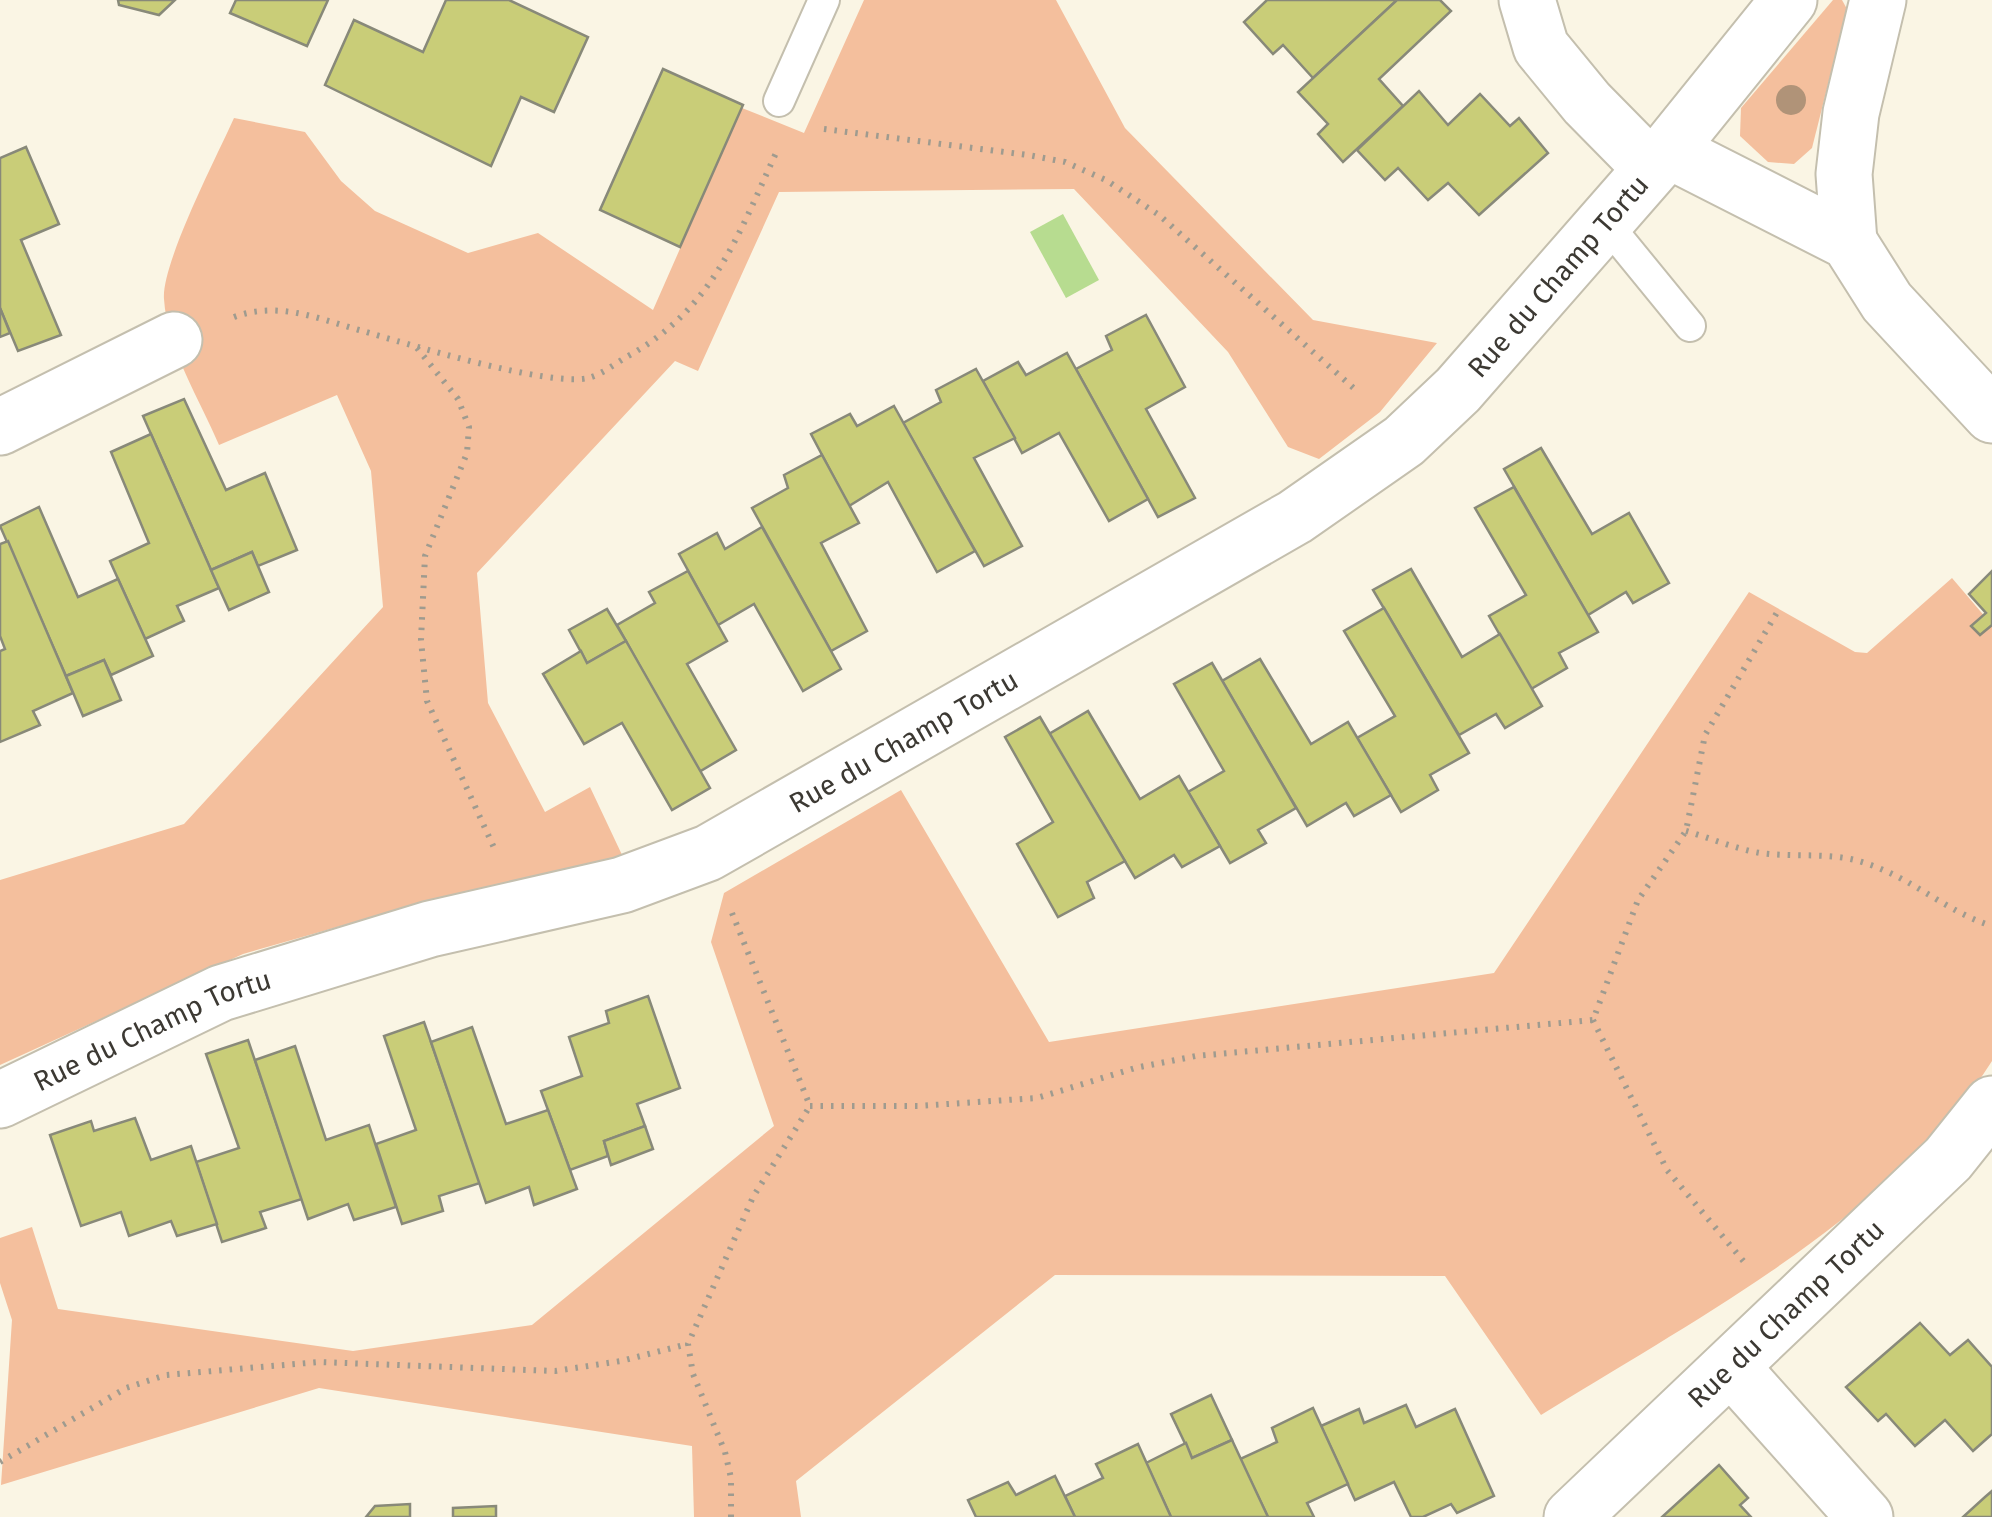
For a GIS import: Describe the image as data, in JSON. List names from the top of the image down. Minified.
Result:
{"streets":{"street":["Rue du Champ Tortu"]}}
